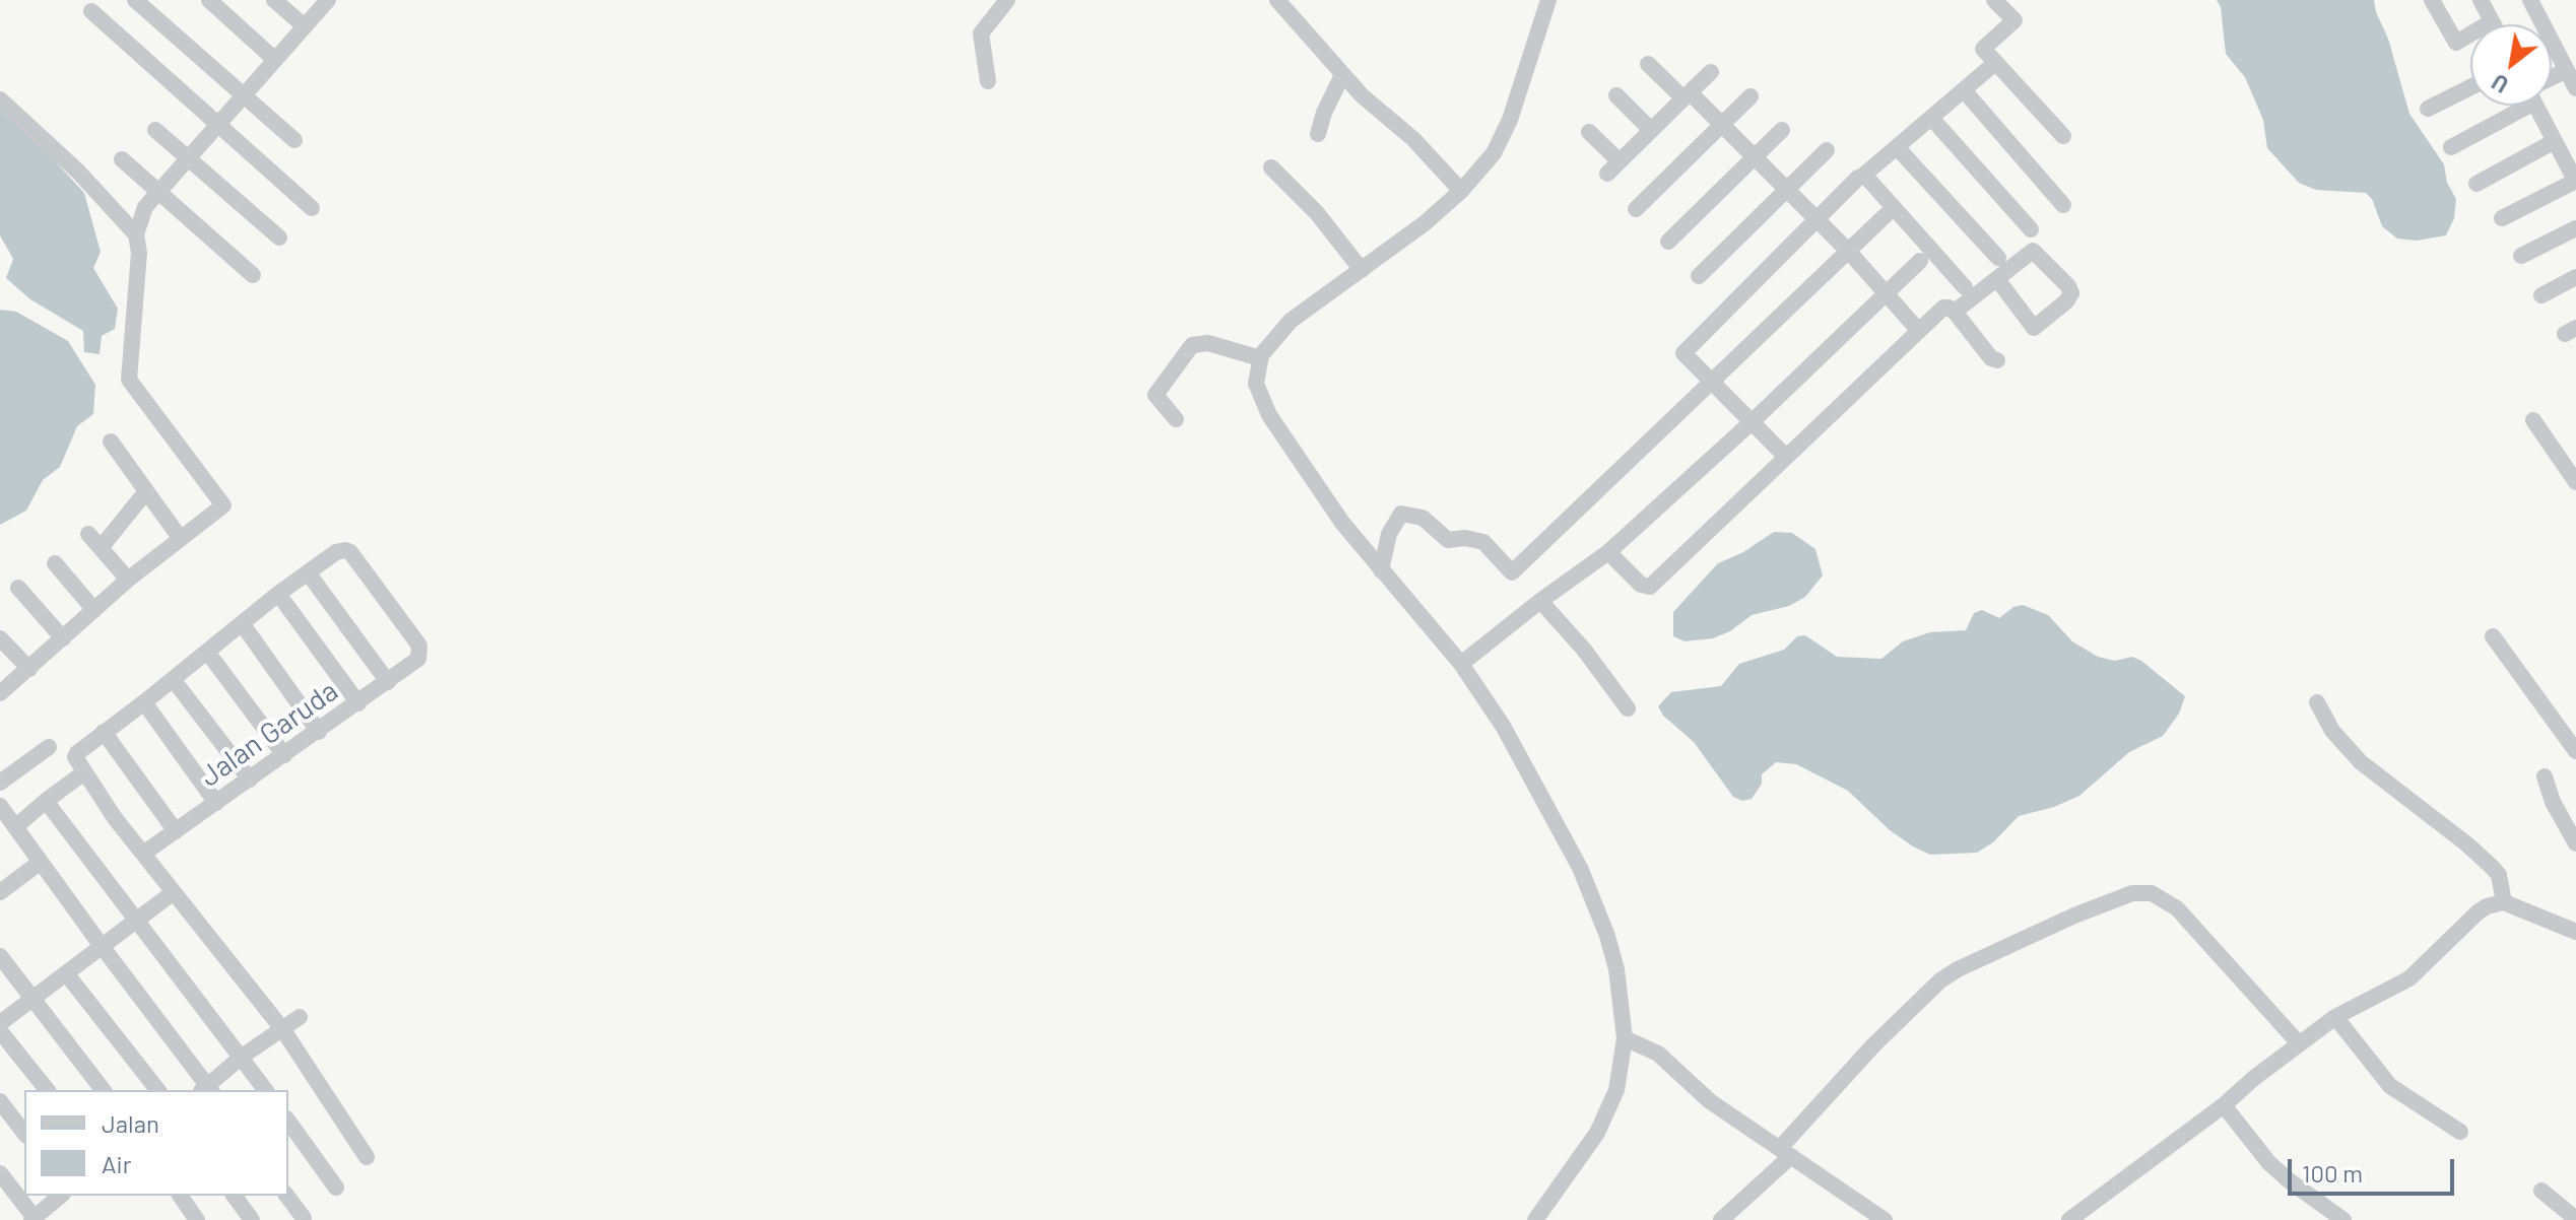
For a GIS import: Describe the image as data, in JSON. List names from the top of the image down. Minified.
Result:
{"streets":{"street":["Jalan Garuda"]},"legend":["Jalan","Air"],"scale_bar":"100 m","north":"bottom left"}
